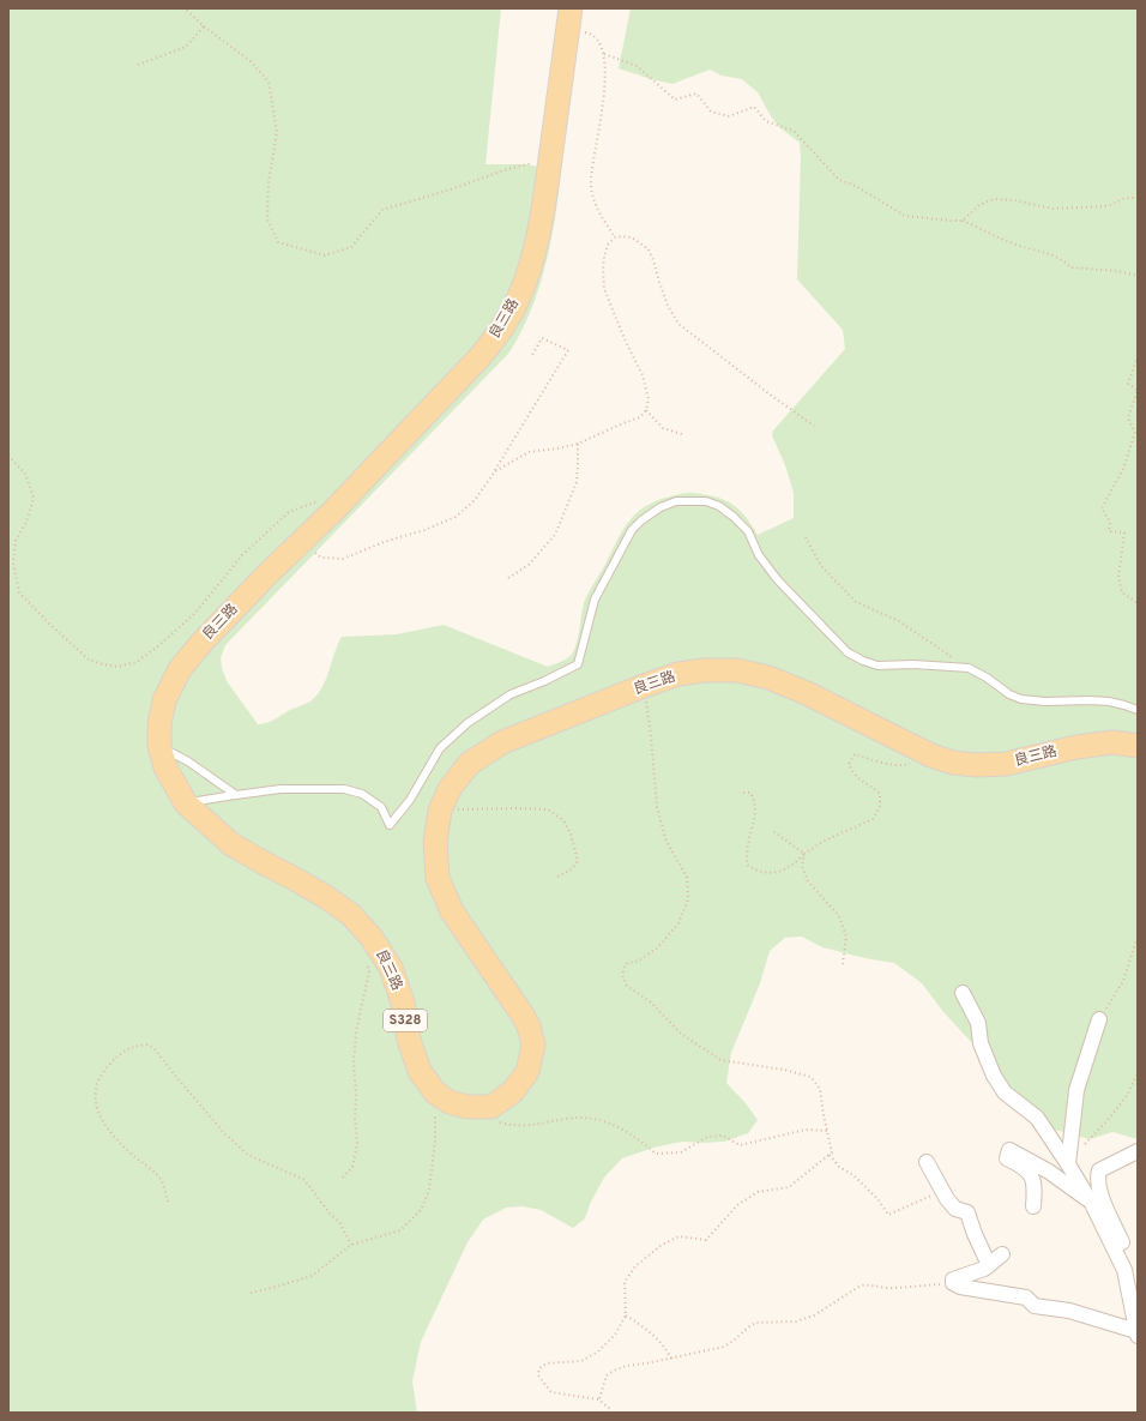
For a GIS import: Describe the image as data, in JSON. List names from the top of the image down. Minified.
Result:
{"streets":{"main road":["良三路","S328"]}}
